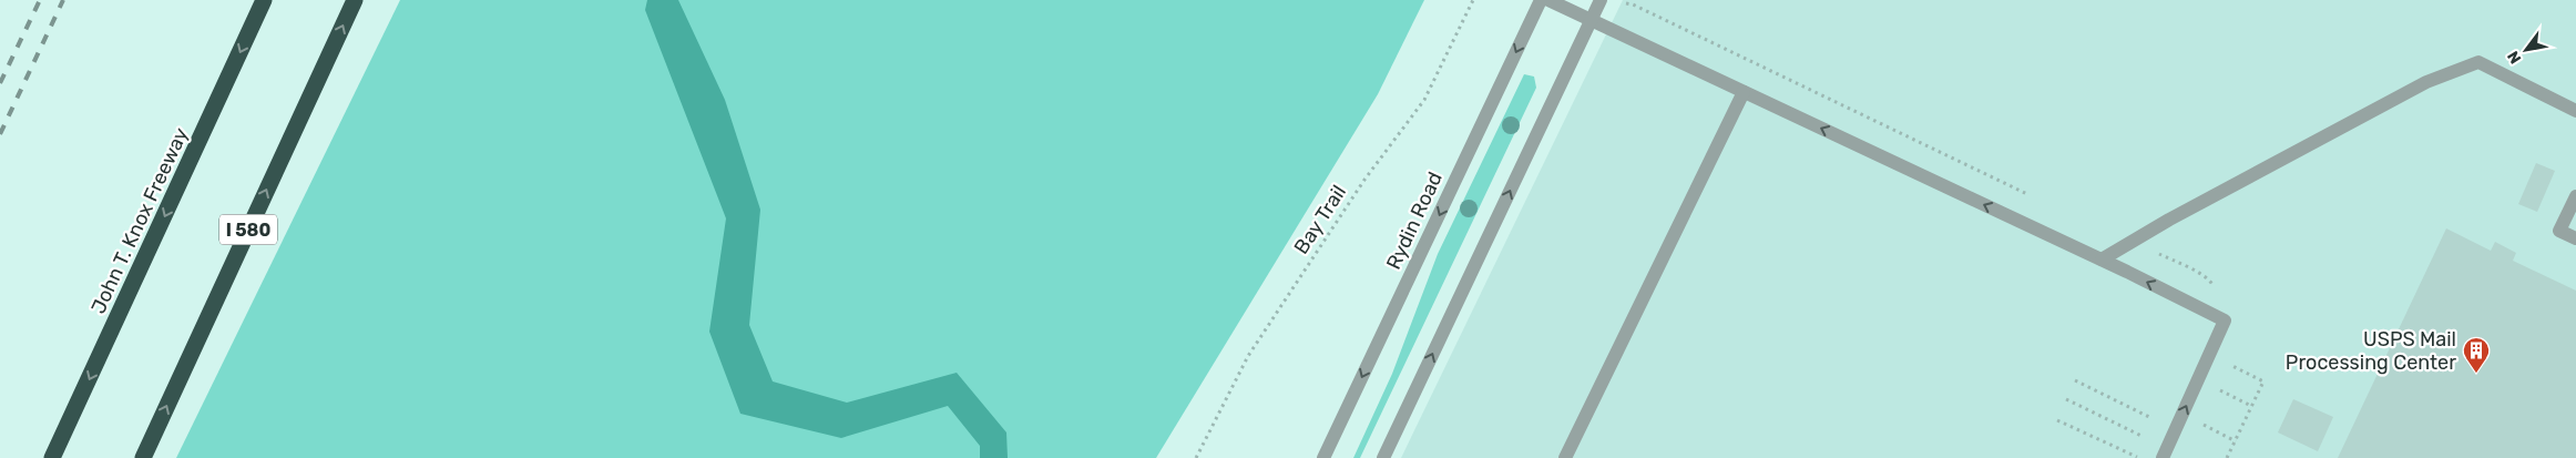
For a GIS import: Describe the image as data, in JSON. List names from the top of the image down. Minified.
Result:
{"streets":{"highway":["John T. Knox Freeway","I 580"],"street":["Rydin Road"],"path":["Bay Trail"]},"places":{"building":["USPS Mail Processing Center"]},"north":"bottom left"}
